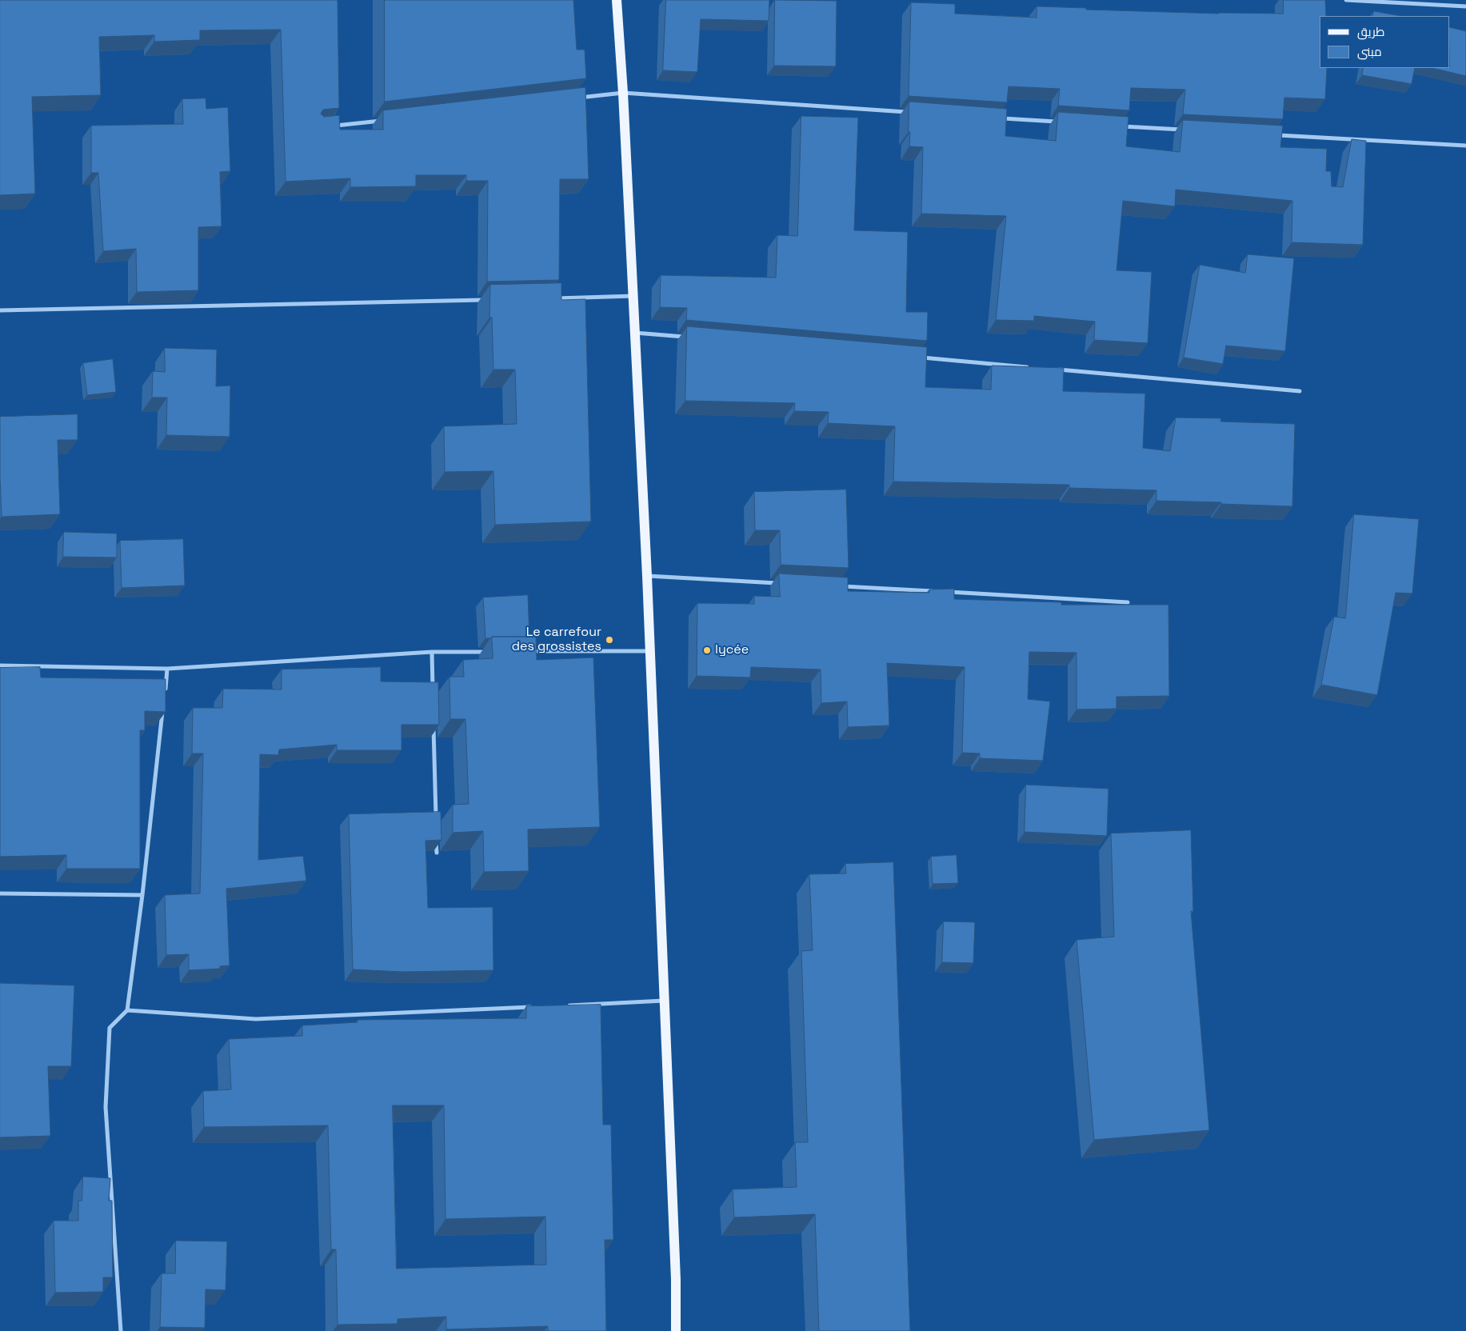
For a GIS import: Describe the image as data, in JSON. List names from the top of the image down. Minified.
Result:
{"places":["Le carrefour des grossistes","lycée"],"legend":["طريق","مبنى"]}
